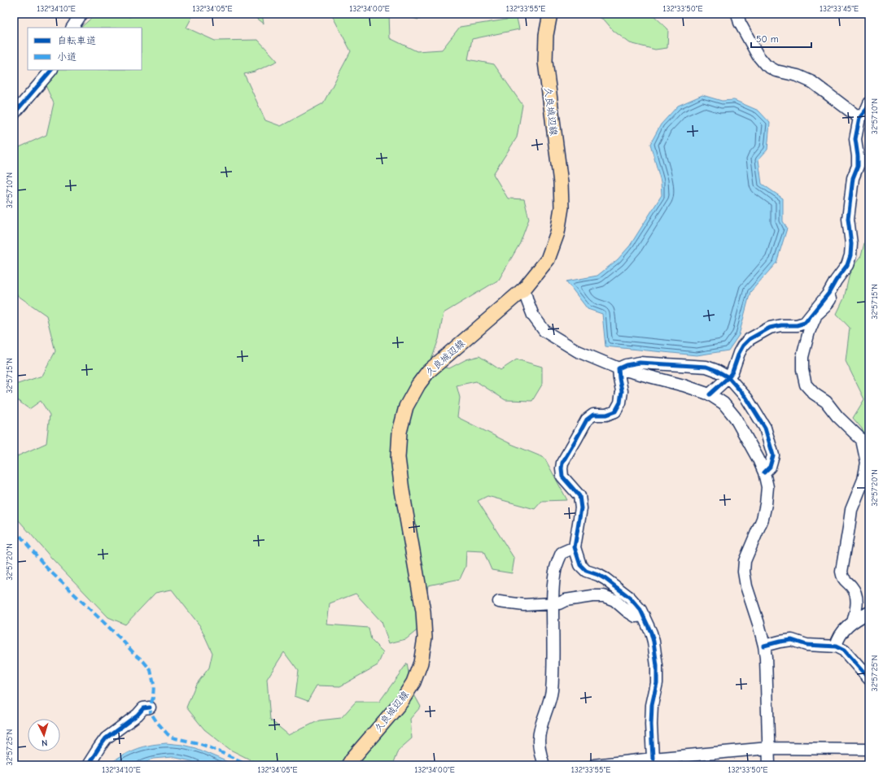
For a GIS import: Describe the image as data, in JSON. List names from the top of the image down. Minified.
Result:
{"streets":{"main road":["久良城辺線"]},"legend":["自転車道","小道"],"scale_bar":"50 m","north":"bottom","coordinates":["132°34'10\"E","132°34'05\"E","132°34'00\"E","132°33'55\"E","132°33'50\"E","132°33'45\"E","32°57'10\"N","32°57'15\"N","32°57'20\"N","32°57'25\"N"]}
